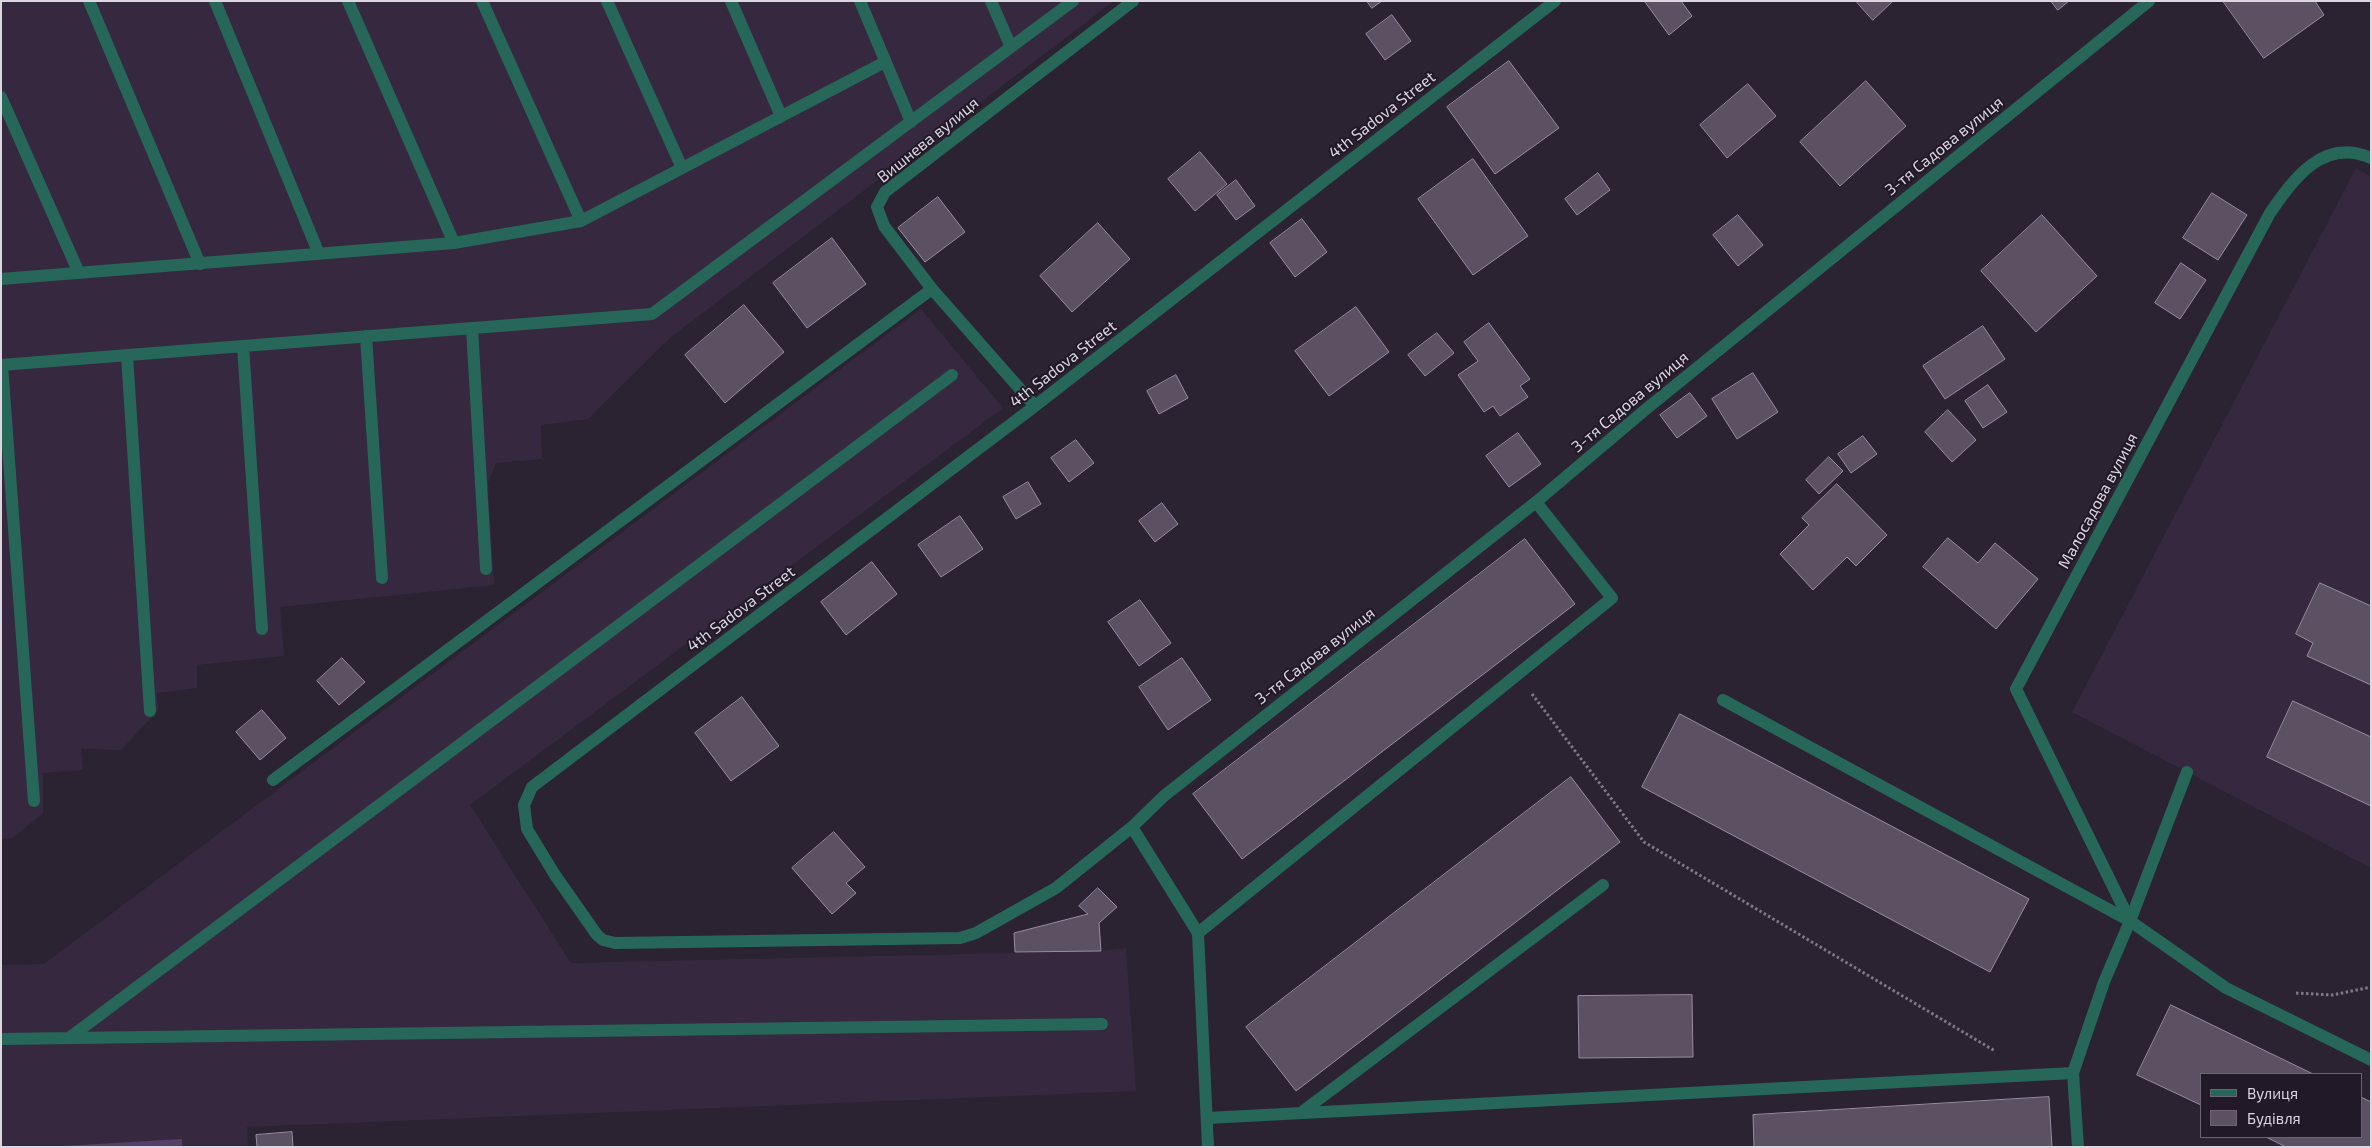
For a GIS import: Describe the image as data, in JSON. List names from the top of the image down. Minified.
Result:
{"streets":{"street":["4th Sadova Street","Вишнева вулиця","3-тя Садова вулиця","Малосадова вулиця"]},"crossings":[["4th Sadova Street","Вишнева вулиця"],["4th Sadova Street","3-тя Садова вулиця"]],"legend":["Вулиця","Будівля"]}
